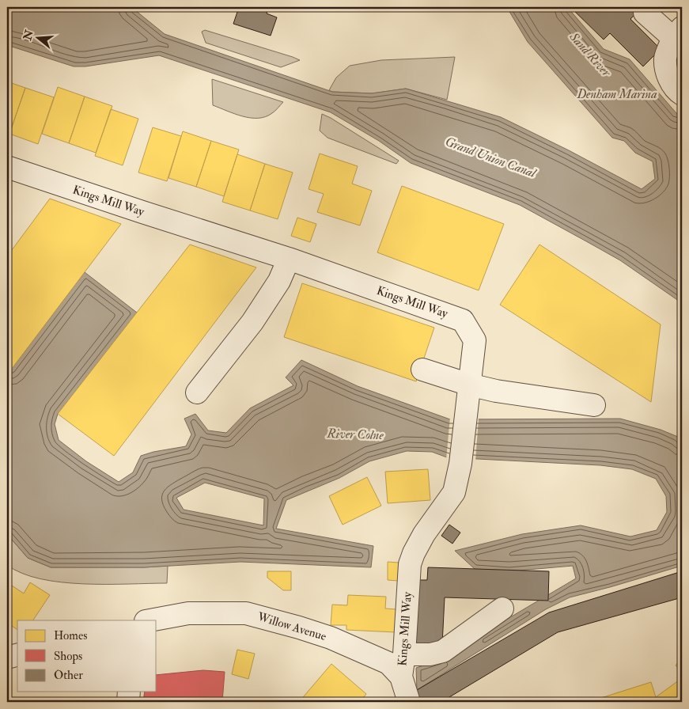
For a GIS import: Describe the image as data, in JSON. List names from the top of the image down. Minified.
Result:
{"streets":{"street":["Kings Mill Way","Willow Avenue"]},"crossings":[["Kings Mill Way","Willow Avenue"]],"water":["Sand River","Denham Marina","Grand Union Canal","River Colne"],"legend":["Homes","Shops","Other"],"north":"left"}
